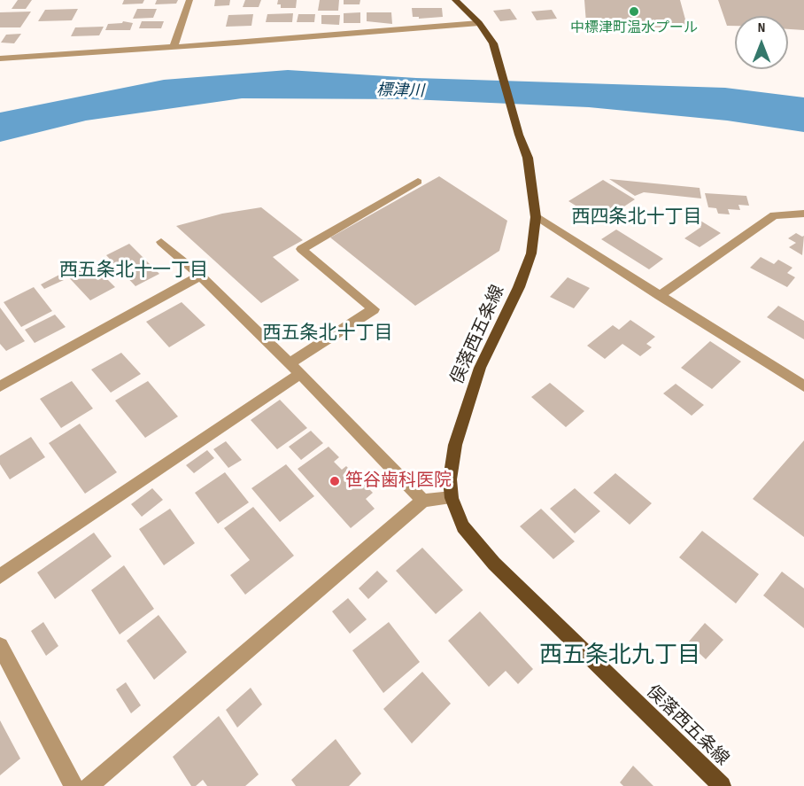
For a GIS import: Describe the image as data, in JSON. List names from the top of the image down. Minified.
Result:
{"streets":{"main road":["俣落西五条線"]},"districts":["西四条北十丁目","西五条北十一丁目","西五条北十丁目","西五条北九丁目"],"water":["標津川"],"places":["中標津町温水プール","笹谷歯科医院"],"north":"top"}
